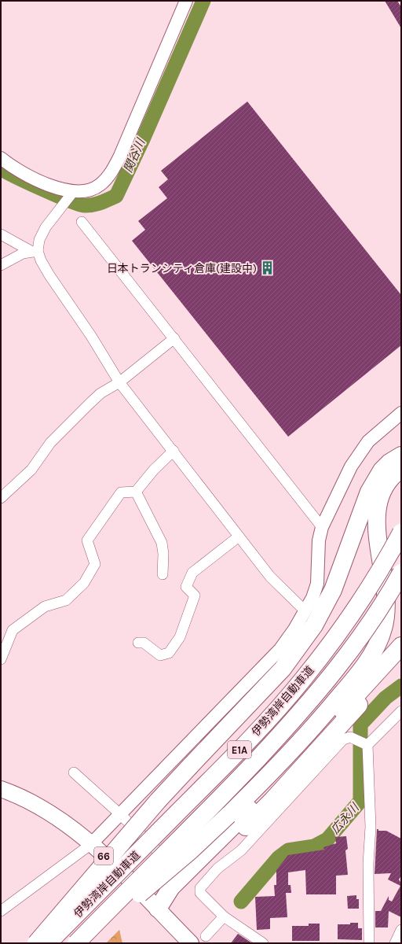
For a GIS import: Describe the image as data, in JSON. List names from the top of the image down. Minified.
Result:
{"streets":{"highway":["伊勢湾岸自動車道","E1A"],"main road":["66"]},"water":["関谷川","広永川"],"places":{"building":["日本トランシティ倉庫(建設中)"]}}
